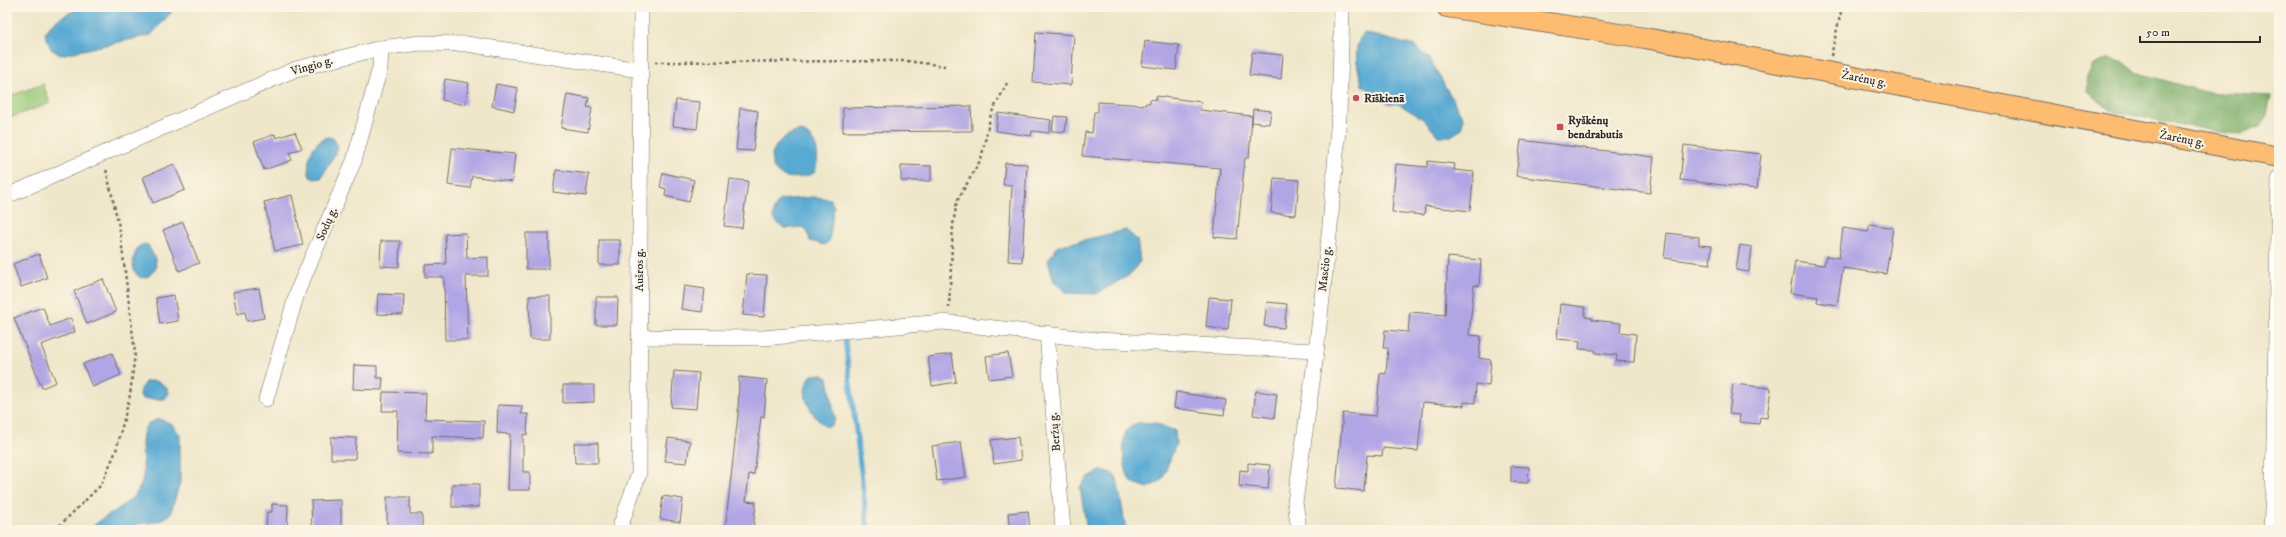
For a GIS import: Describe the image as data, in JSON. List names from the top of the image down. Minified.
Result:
{"streets":{"main road":["Žarėnų g."],"street":["Vingio g.","Sodų g.","Masčio g.","Aušros g.","Beržų g."]},"crossings":[["Vingio g.","Sodų g."],["Vingio g.","Aušros g."]],"places":{"other":["Rīškienā"],"transit":["Ryškėnų bendrabutis"]},"scale_bar":"50 m"}
